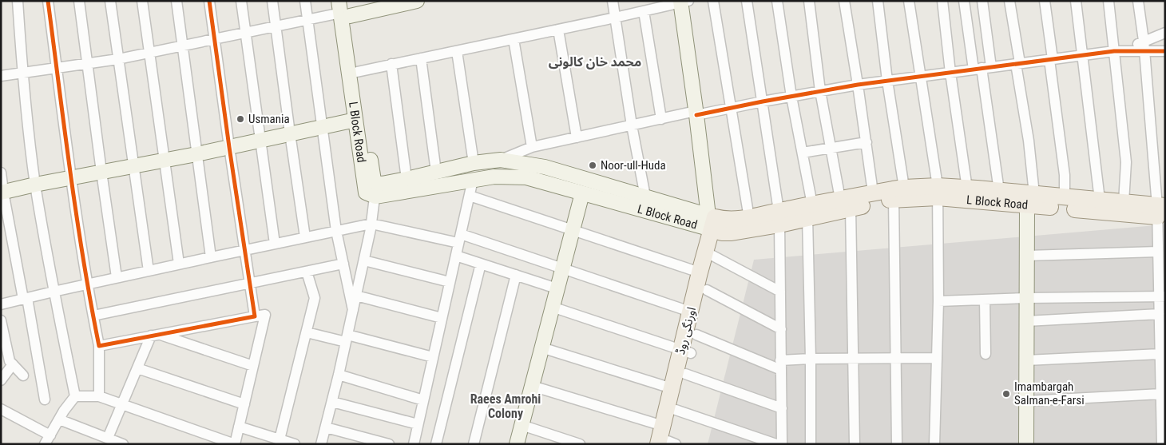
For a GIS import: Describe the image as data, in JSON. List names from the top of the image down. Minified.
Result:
{"streets":{"main road":["L Block Road","اورنگی روڈ"]},"crossings":[["L Block Road","اورنگی روڈ"]],"districts":["محمد خان کالونی","Raees Amrohi Colony"],"places":["Usmania","Noor-ull-Huda","Imambargah Salman-e-Farsi"]}
